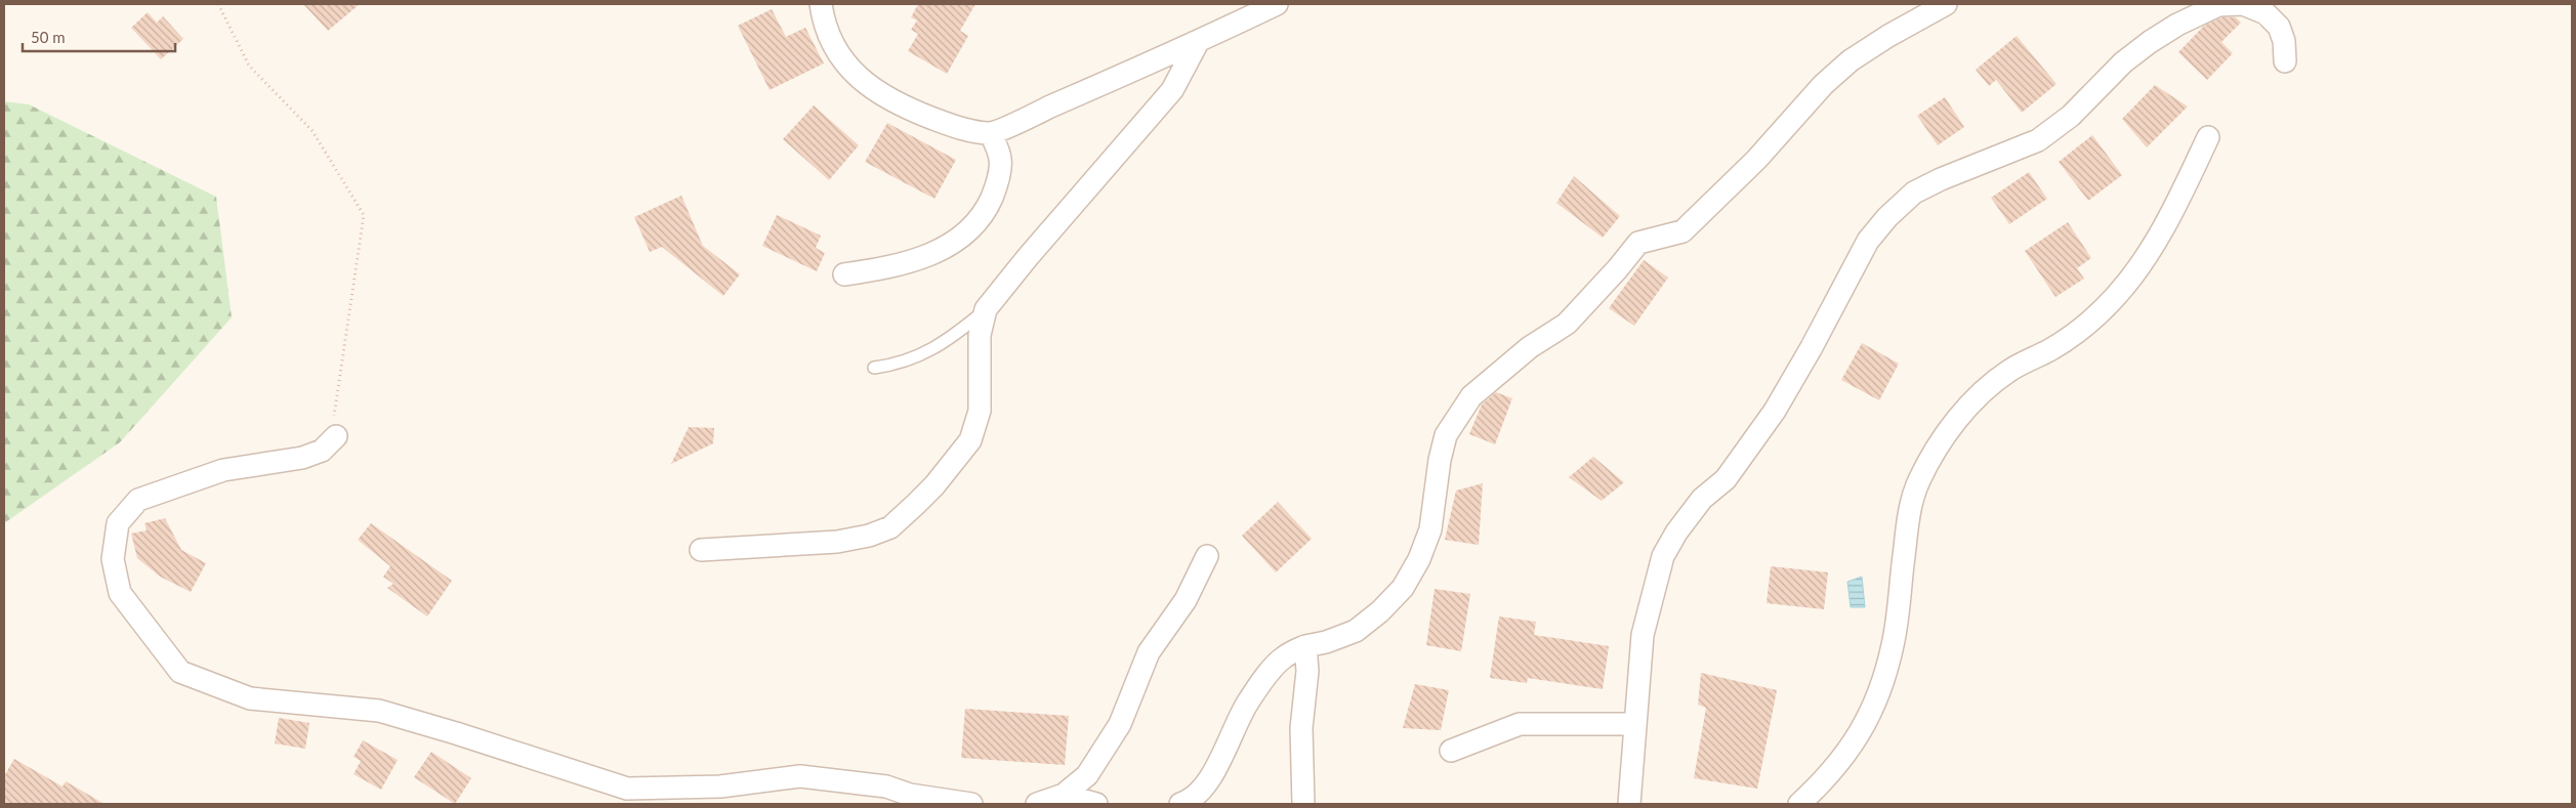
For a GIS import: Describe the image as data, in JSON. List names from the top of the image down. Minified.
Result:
{"scale_bar":"50 m"}
